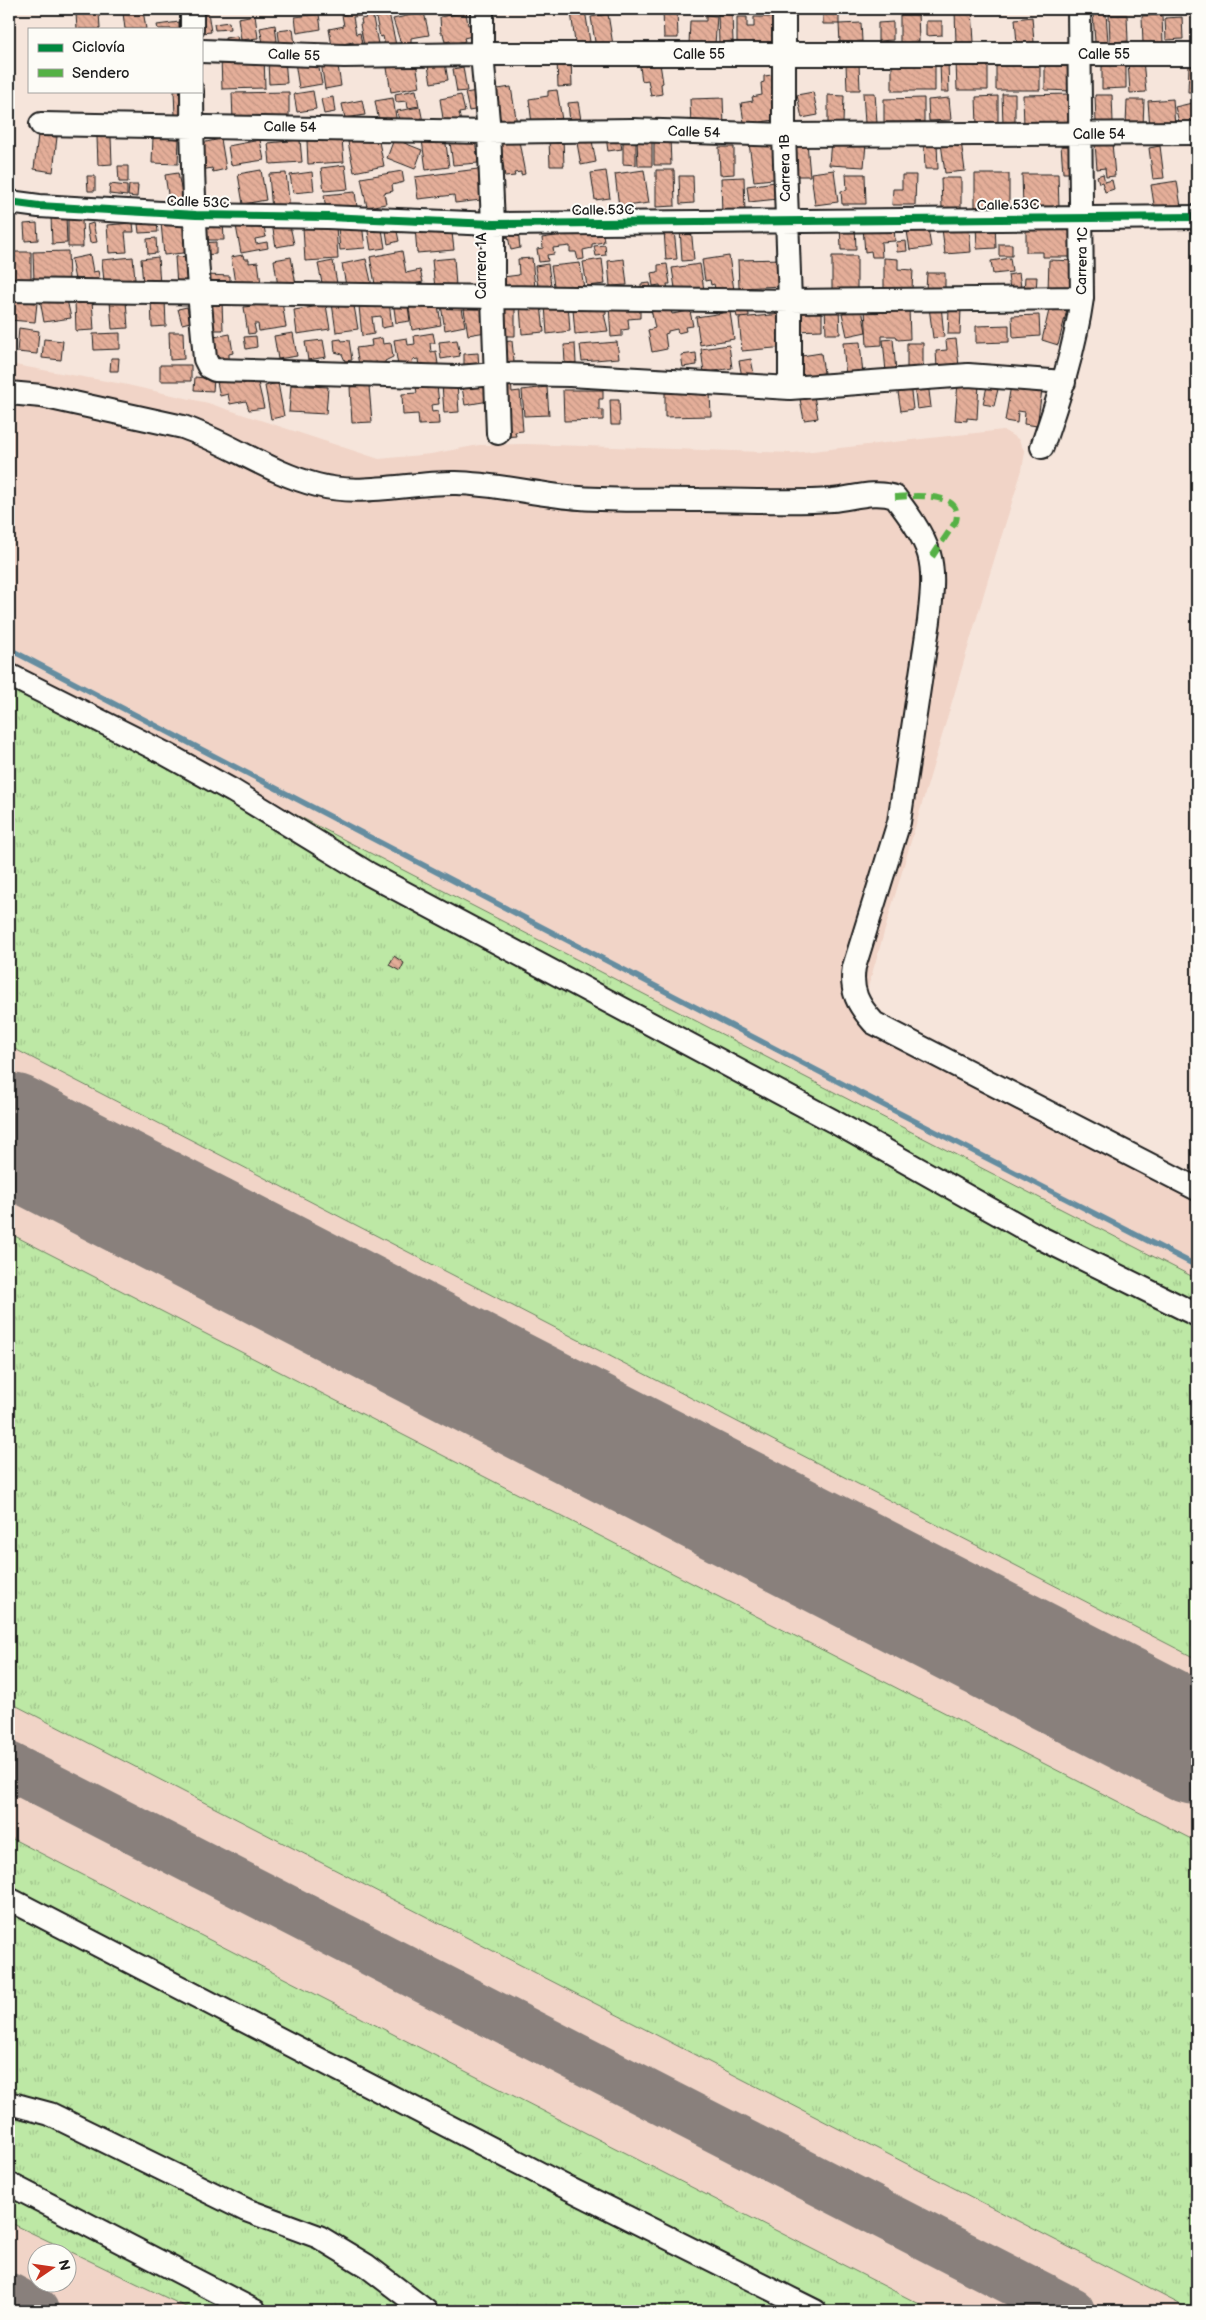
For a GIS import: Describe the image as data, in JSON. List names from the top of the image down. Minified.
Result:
{"streets":{"street":["Calle 55","Calle 54","Carrera 1B","Calle 53C","Carrera 1C","Carrera 1A"]},"crossings":[["Calle 55","Carrera 1B"],["Calle 55","Carrera 1C"],["Calle 55","Carrera 1A"],["Calle 54","Carrera 1B"],["Calle 54","Calle 53C"],["Calle 54","Carrera 1C"],["Calle 54","Carrera 1A"],["Carrera 1B","Calle 53C"],["Calle 53C","Carrera 1C"],["Calle 53C","Carrera 1A"]],"legend":["Ciclovía","Sendero"],"north":"right"}
